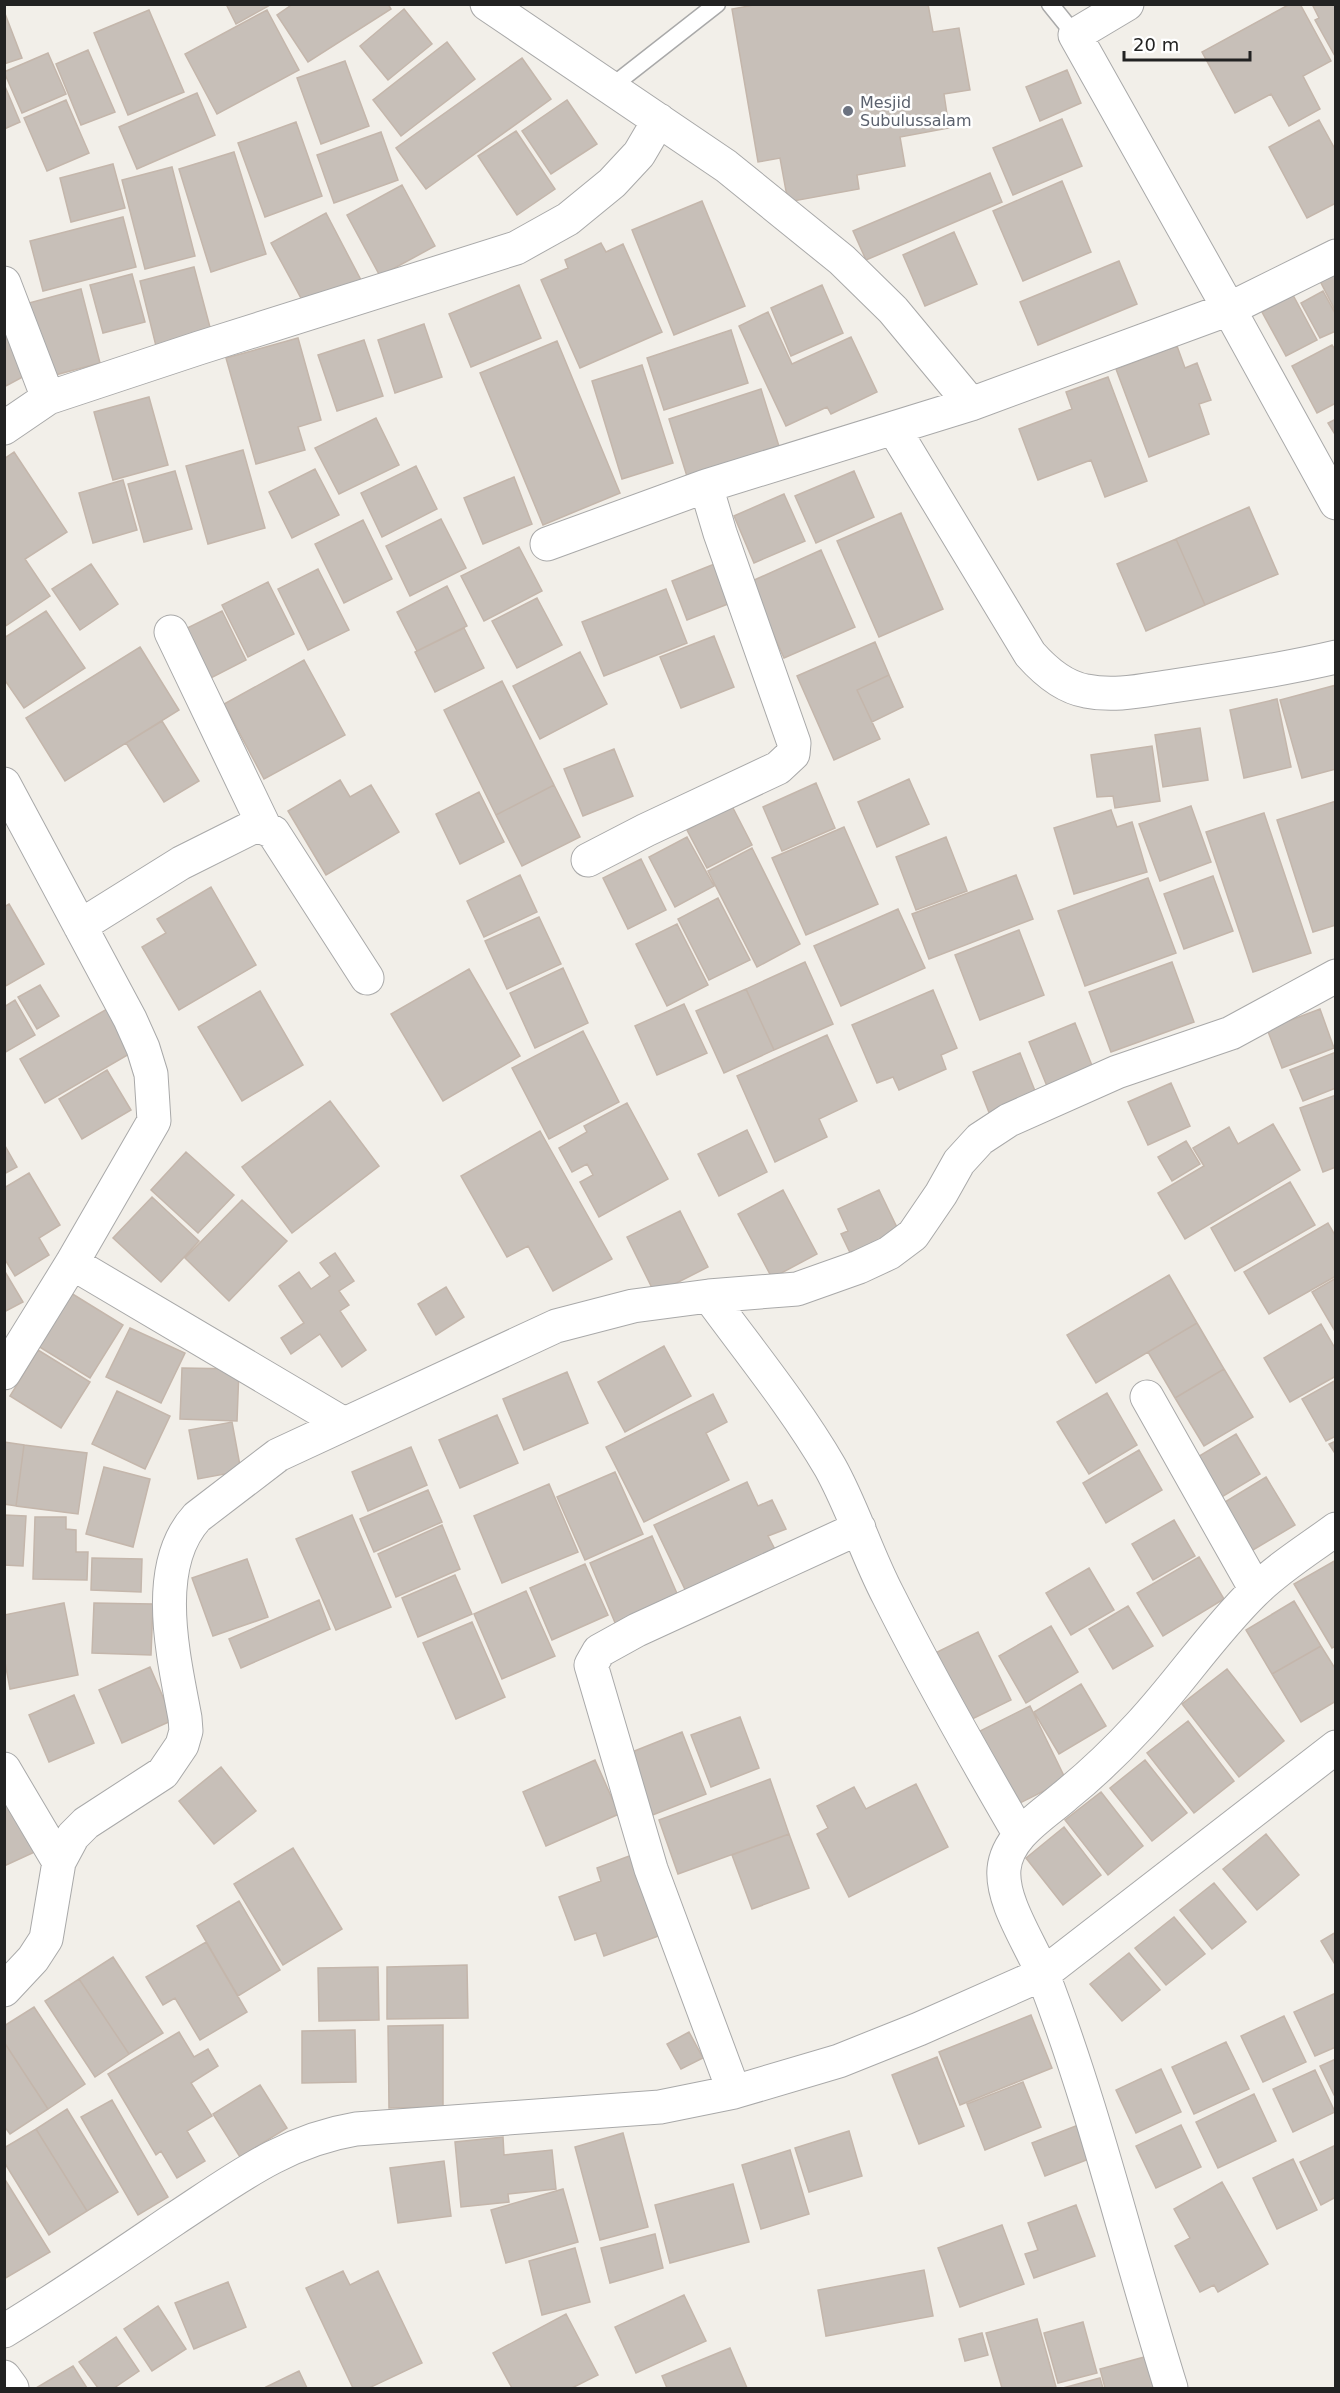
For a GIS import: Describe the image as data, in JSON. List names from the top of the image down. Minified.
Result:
{"places":["Mesjid Subulussalam"],"scale_bar":"20 m"}
